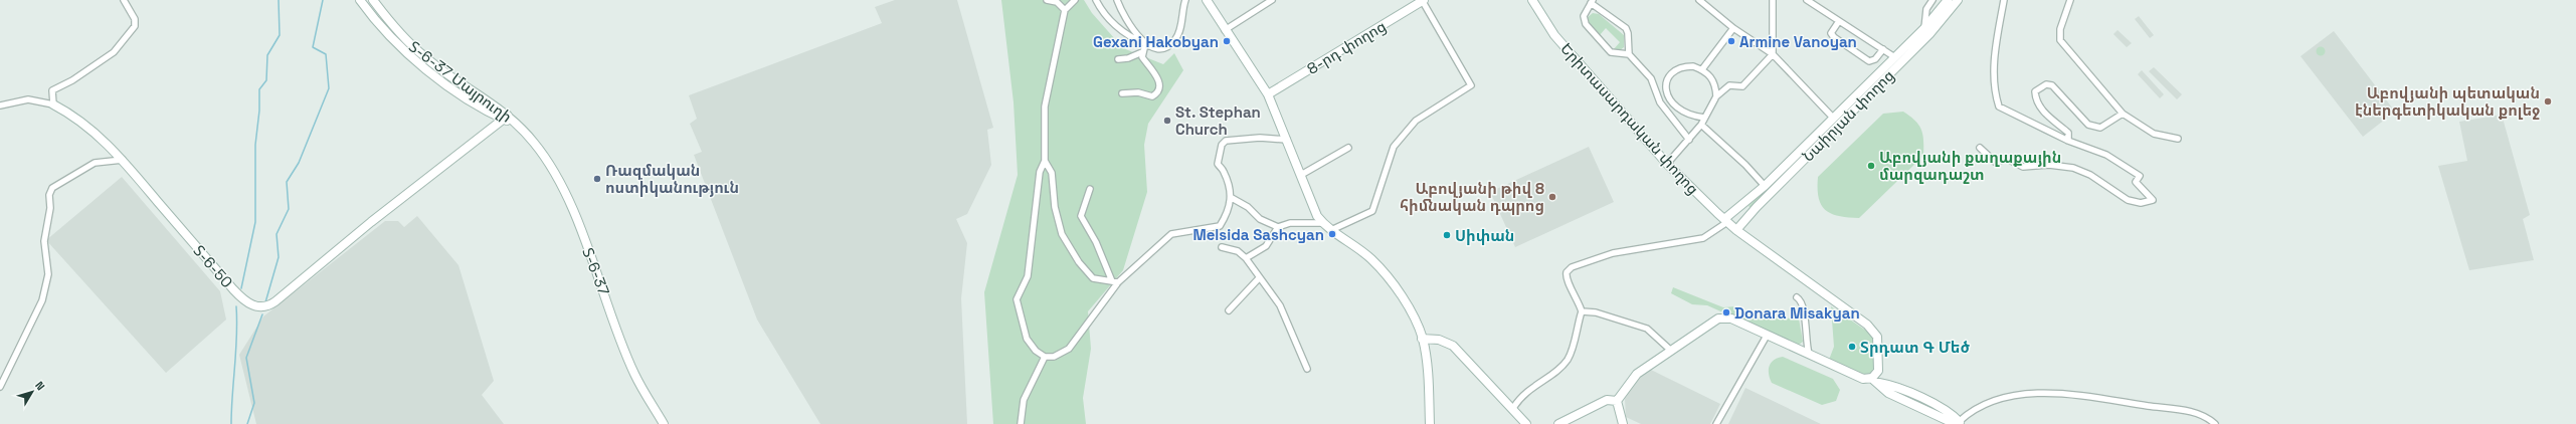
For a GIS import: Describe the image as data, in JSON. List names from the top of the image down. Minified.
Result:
{"streets":{"street":["8-րդ փողոց","Տ-6-37 Մայրուղի","Նաիրյան փողոց","Երիտասարդական փողոց","Տ-6-50","Տ-6-37"]},"crossings":[["Տ-6-37 Մայրուղի","Տ-6-50"],["Տ-6-37 Մայրուղի","Տ-6-37"],["Նաիրյան փողոց","Երիտասարդական փողոց"]],"places":["Gexani Hakobyan","Armine Vanoyan","Աբովյանի պետական էներգետիկական քոլեջ","St. Stephan Church","Աբովյանի քաղաքային մարզադաշտ","Ռազմական ոստիկանություն","Աբովյանի թիվ 8 հիմնական դպրոց","Melsida Sashcyan","Սիփան","Donara Misakyan","Տրդատ Գ Մեծ"],"north":"top right"}
